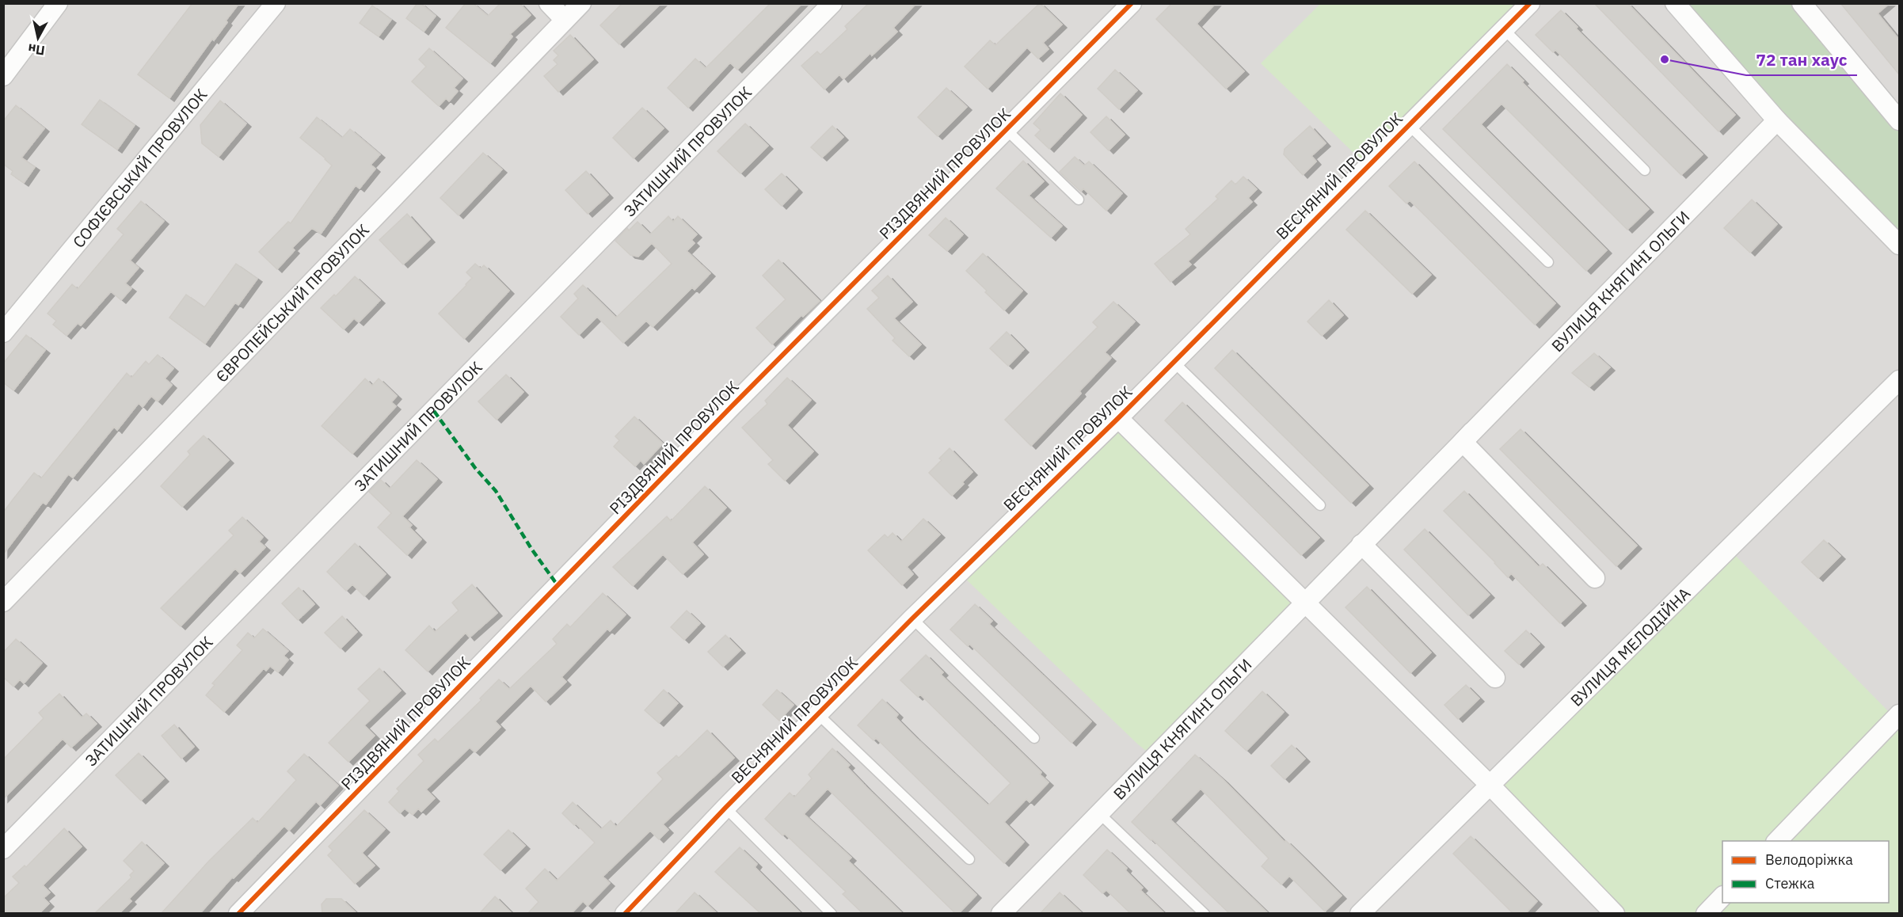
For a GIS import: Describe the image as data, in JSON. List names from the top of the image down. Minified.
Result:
{"streets":{"street":["ЗАТИШНИЙ ПРОВУЛОК","СОФІЄВСЬКИЙ ПРОВУЛОК","РІЗДВЯНИЙ ПРОВУЛОК","ВЕСНЯНИЙ ПРОВУЛОК","ВУЛИЦЯ КНЯГИНІ ОЛЬГИ","ЄВРОПЕЙСЬКИЙ ПРОВУЛОК","ВУЛИЦЯ МЕЛОДІЙНА"]},"places":["72 тан хаус"],"legend":["Велодоріжка","Стежка"],"north":"bottom"}
